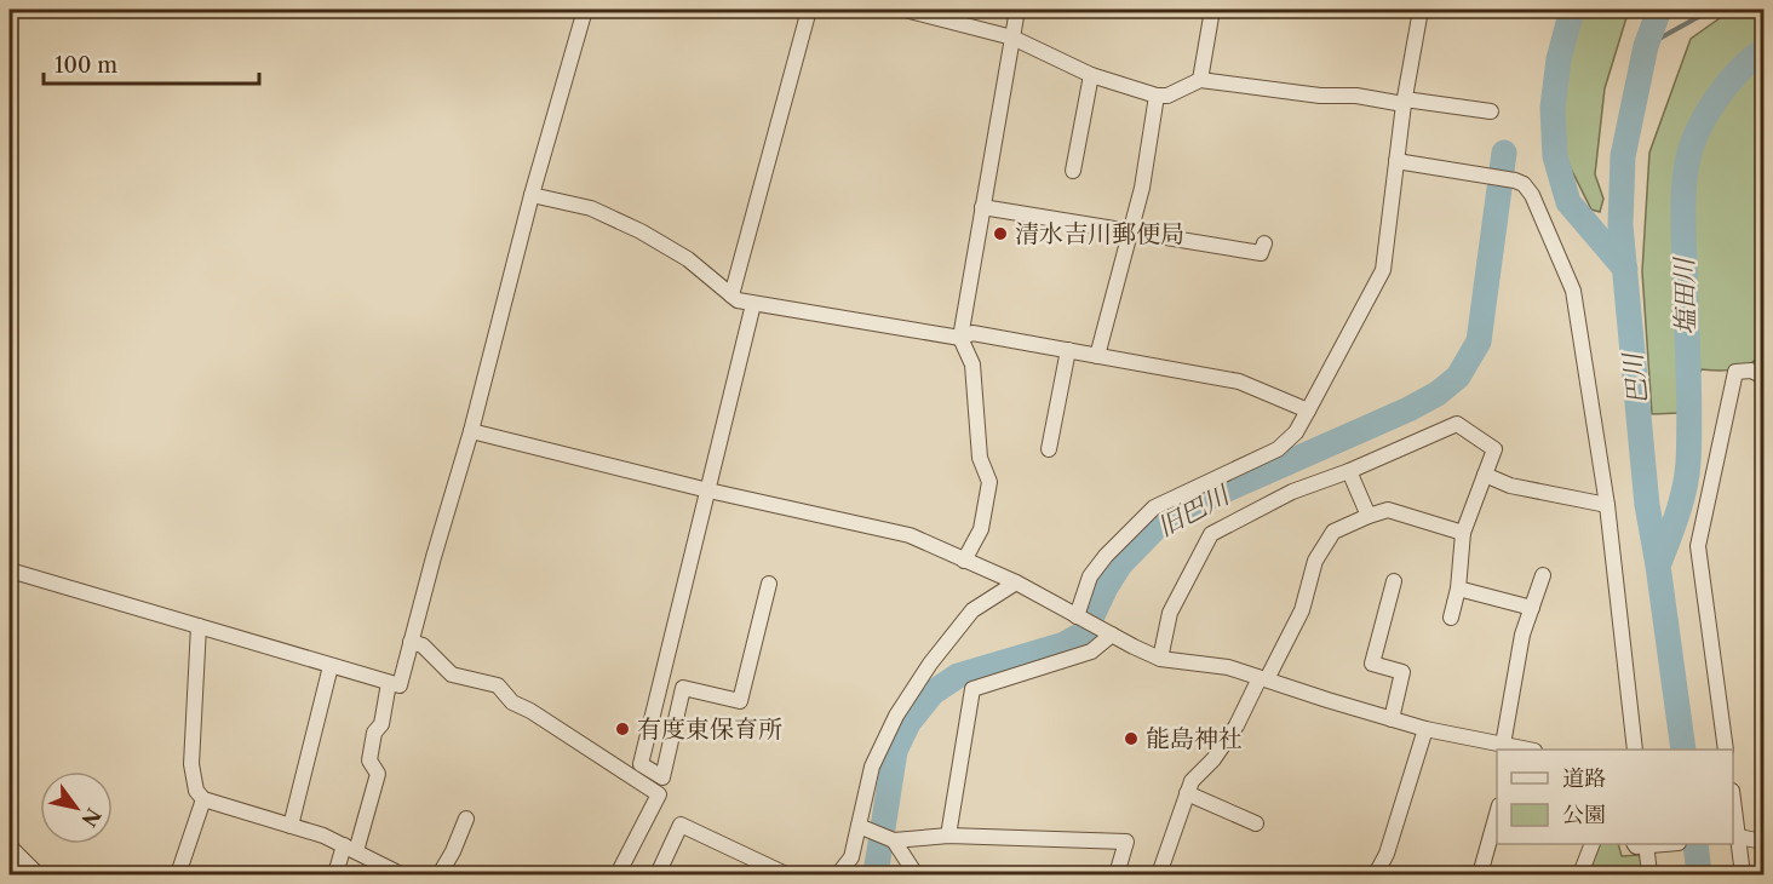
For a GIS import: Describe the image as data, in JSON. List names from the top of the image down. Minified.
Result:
{"water":["塩田川","巴川","旧巴川"],"places":["清水吉川郵便局","有度東保育所","能島神社"],"legend":["道路","公園"],"scale_bar":"100 m","north":"bottom right"}
